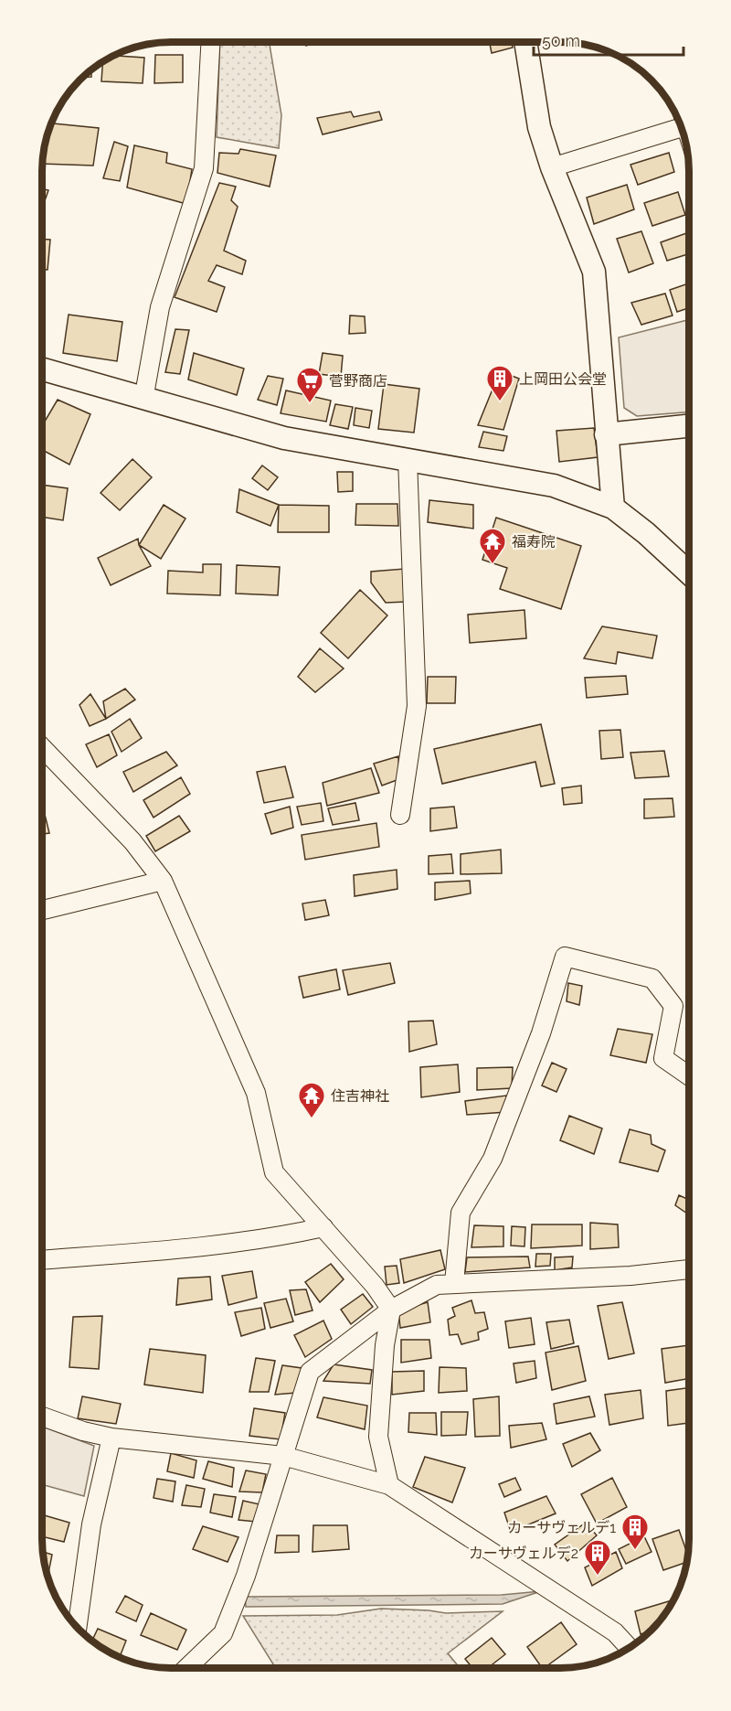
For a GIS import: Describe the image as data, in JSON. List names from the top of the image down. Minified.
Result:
{"places":{"building":["上岡田公会堂","カーサヴェルデ1","カーサヴェルデ2"],"supermarket":["菅野商店"],"temple":["福寿院","住吉神社"]},"scale_bar":"50 m"}
